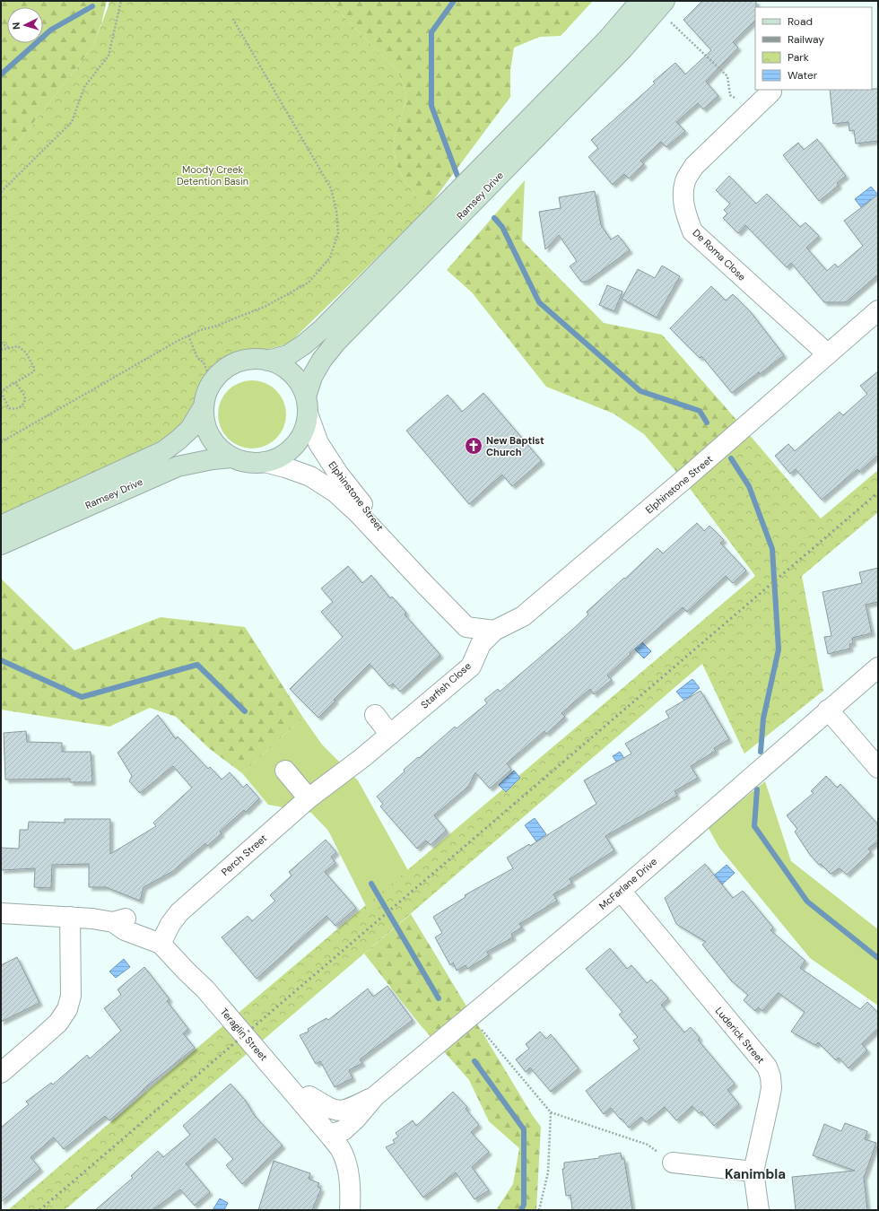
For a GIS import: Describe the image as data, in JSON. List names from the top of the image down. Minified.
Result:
{"streets":{"main road":["Ramsey Drive"],"street":["De Roma Close","Elphinstone Street","Starfish Close","Perch Street","McFarlane Drive","Teraglin Street","Luderick Street"]},"crossings":[["Ramsey Drive","Elphinstone Street"],["De Roma Close","Elphinstone Street"],["Elphinstone Street","Starfish Close"],["Starfish Close","Perch Street"],["Perch Street","Teraglin Street"],["McFarlane Drive","Teraglin Street"],["McFarlane Drive","Luderick Street"]],"districts":["Kanimbla"],"parks":["Moody Creek Detention Basin"],"places":{"church":["New Baptist Church"]},"legend":["Road","Railway","Park","Water"],"north":"left"}
